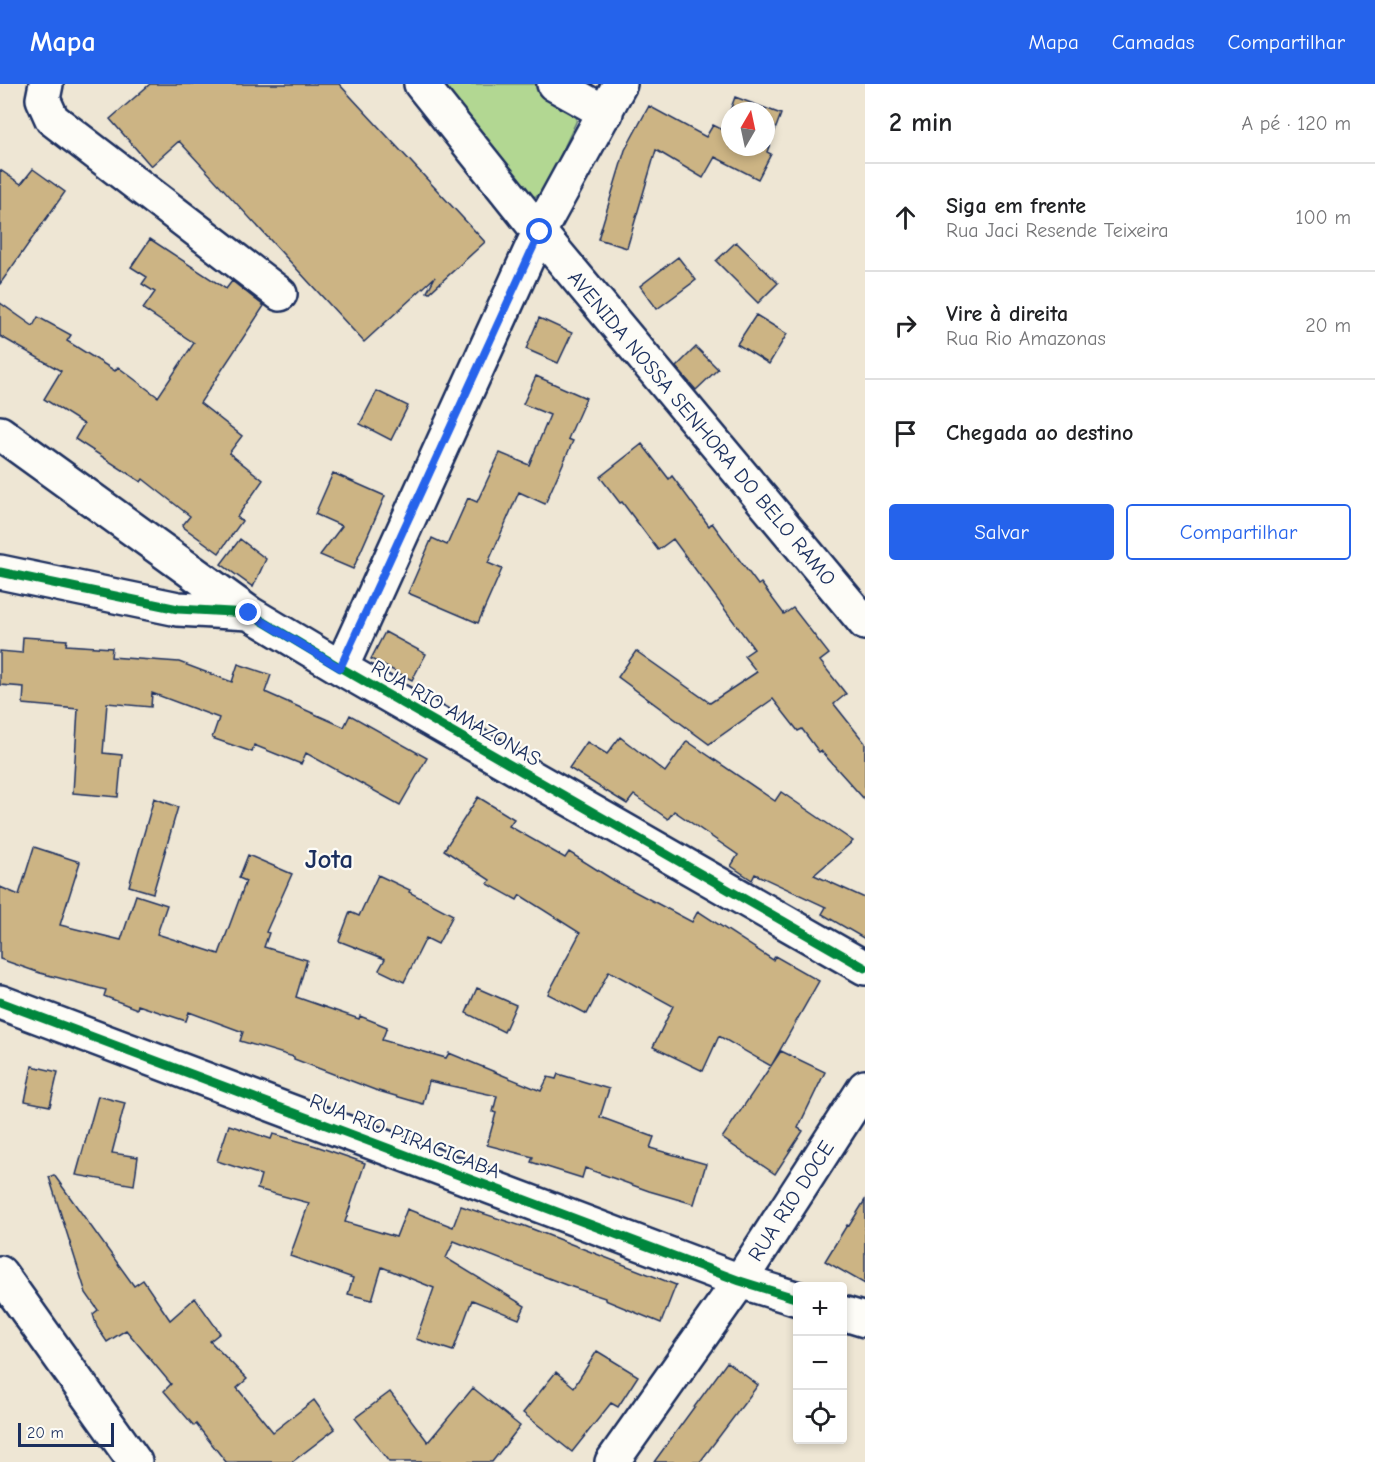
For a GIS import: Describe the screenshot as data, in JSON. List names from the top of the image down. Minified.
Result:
{"streets":{"street":["AVENIDA NOSSA SENHORA DO BELO RAMO","RUA RIO AMAZONAS","RUA RIO PIRACICABA","RUA RIO DOCE"]},"crossings":[["RUA RIO PIRACICABA","RUA RIO DOCE"]],"districts":["Jota"],"scale_bar":"20 m","north":"top","page":{"header":"Mapa","nav":["Mapa","Camadas","Compartilhar"],"heading":["2 min","A pé · 120 m"],"list":[["Siga em frente","Rua Jaci Resende Teixeira","100 m"],["Vire à direita","Rua Rio Amazonas","20 m"],"Chegada ao destino"],"buttons":["Salvar","Compartilhar"],"map_buttons":["+","−"],"scale":"20 m"}}
